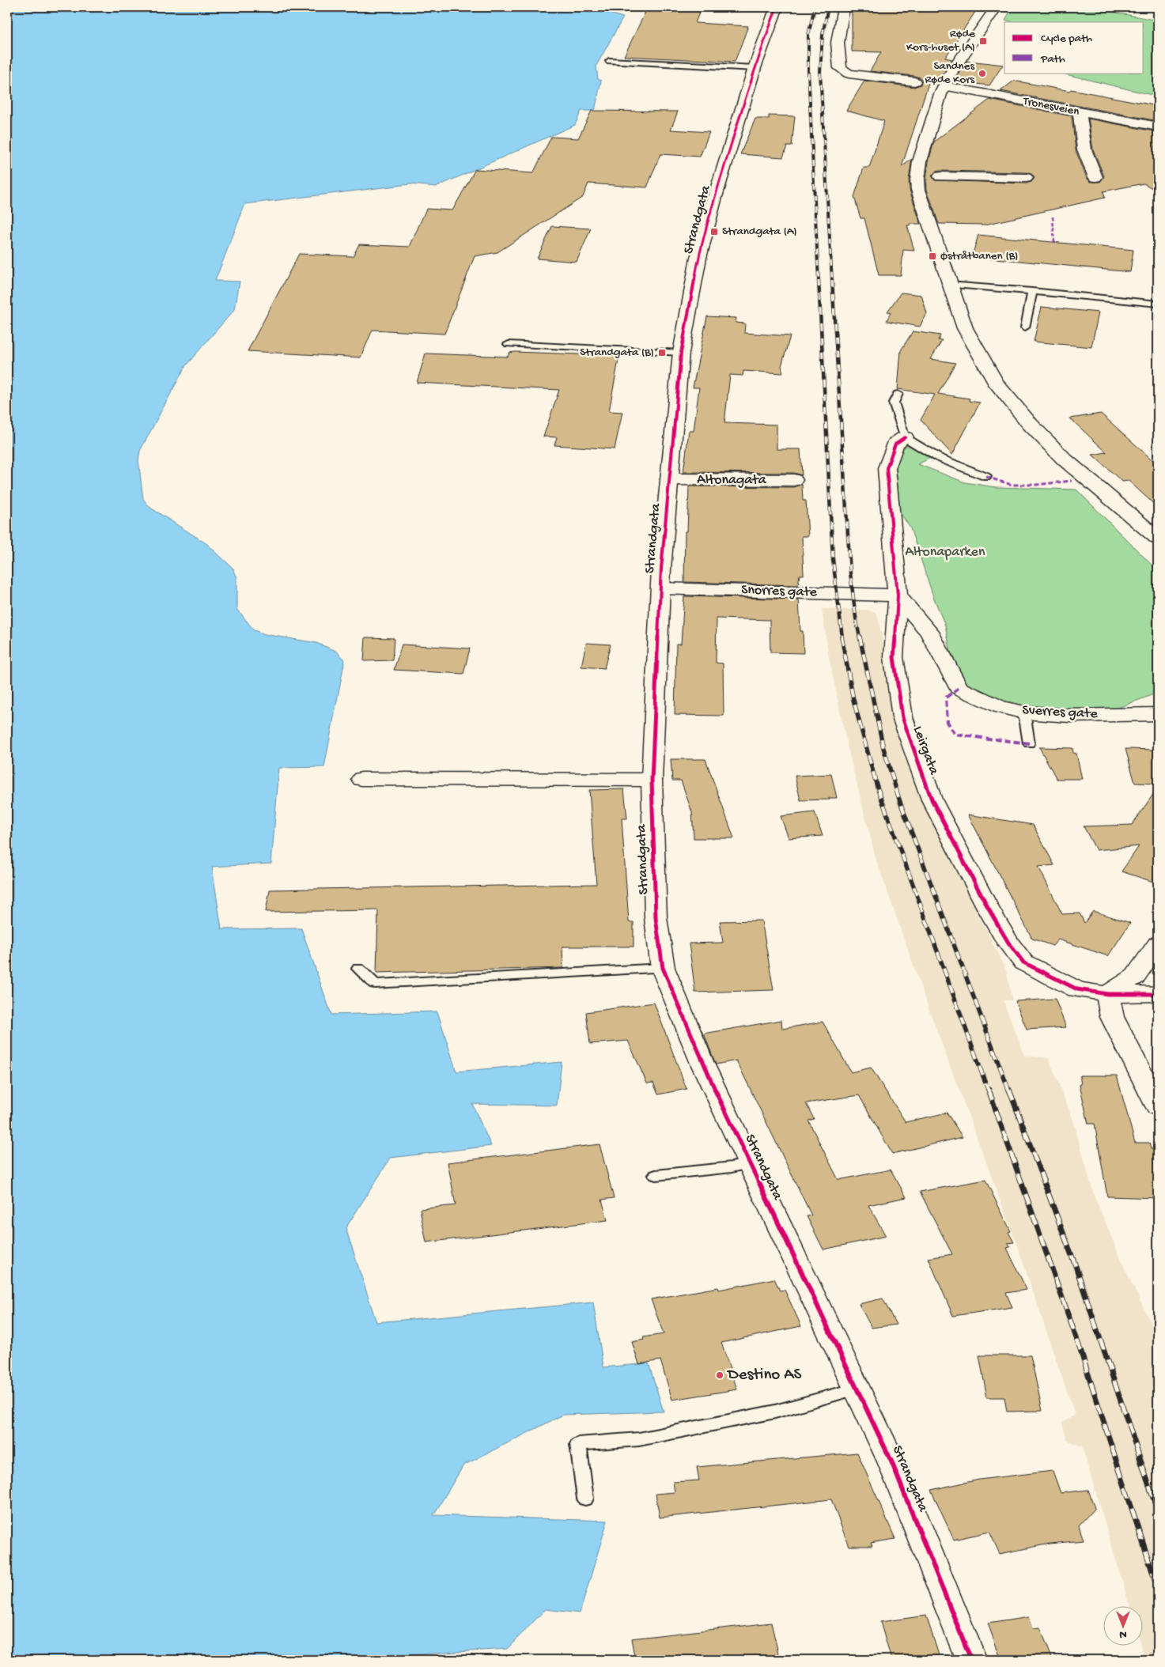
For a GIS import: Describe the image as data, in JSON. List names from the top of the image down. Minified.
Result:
{"streets":{"street":["Tronesveien","Strandgata","Altonagata","Snorres gate","Sverres gate","Leirgata"]},"crossings":[["Strandgata","Altonagata"],["Strandgata","Snorres gate"],["Snorres gate","Sverres gate"],["Snorres gate","Leirgata"],["Sverres gate","Leirgata"]],"parks":["Altonaparken"],"places":{"transit":["Røde Kors-huset (A)","Strandgata (A)","Østråtbanen (B)","Strandgata (B)"],"other":["Sandnes Røde Kors","Destino AS"]},"legend":["Cycle path","Path"],"north":"bottom"}
